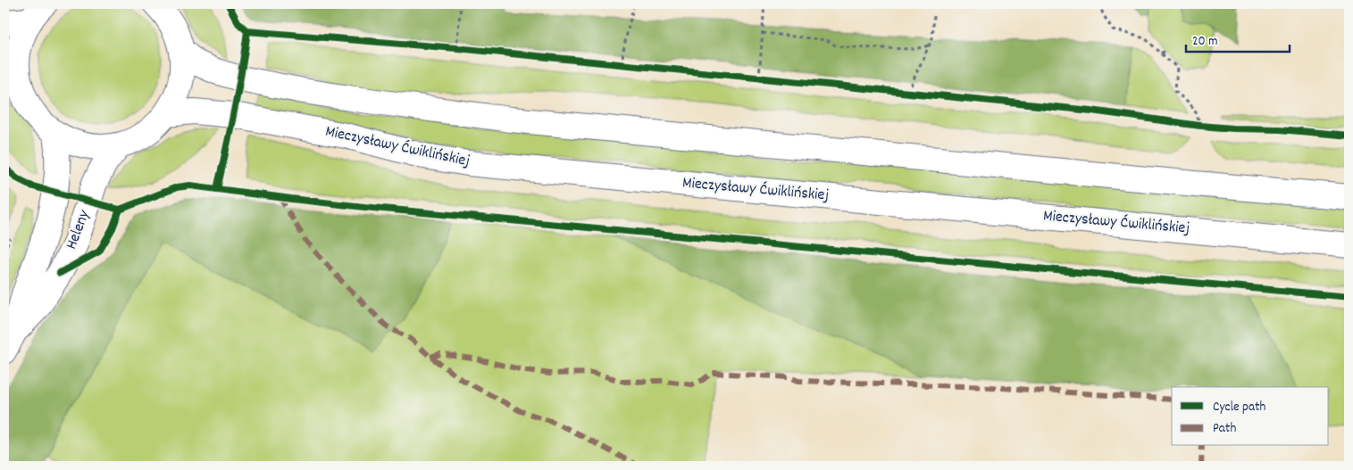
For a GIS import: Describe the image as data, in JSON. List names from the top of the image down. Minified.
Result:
{"streets":{"street":["Mieczysławy Ćwiklińskiej","Heleny"]},"legend":["Cycle path","Path"],"scale_bar":"20 m"}
